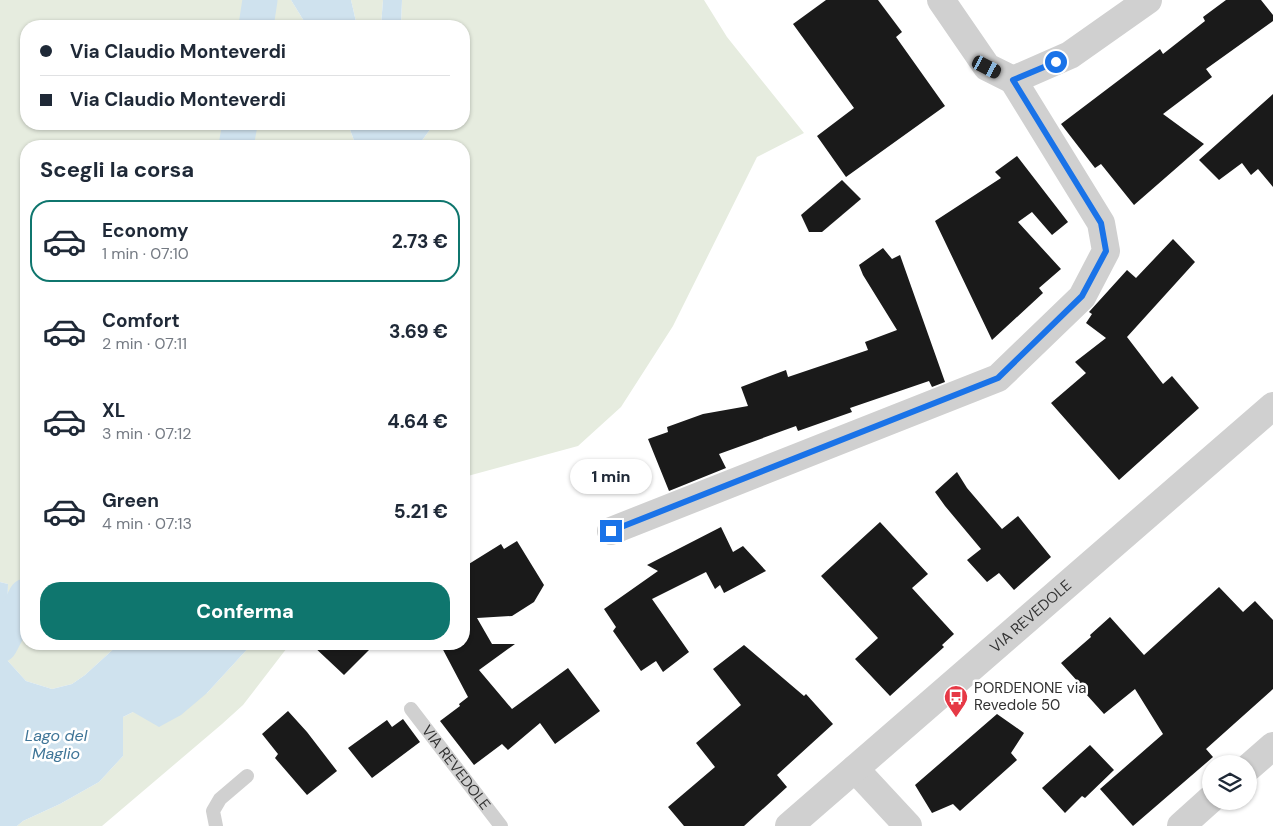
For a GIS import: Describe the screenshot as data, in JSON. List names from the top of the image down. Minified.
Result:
{"streets":{"street":["VIA REVEDOLE"]},"water":["Lago del Maglio"],"places":{"bus stop":["PORDENONE via Revedole 50"]},"page":{"banner":["Via Claudio Monteverdi","Via Claudio Monteverdi"],"heading":"Scegli la corsa","list":[{"name":"Economy","note":"1 min · 07:10","value":"2.73 €"},{"name":"Comfort","note":"2 min · 07:11","value":"3.69 €"},{"name":"XL","note":"3 min · 07:12","value":"4.64 €"},{"name":"Green","note":"4 min · 07:13","value":"5.21 €"}],"bubble":"1 min","buttons":"Conferma"}}
